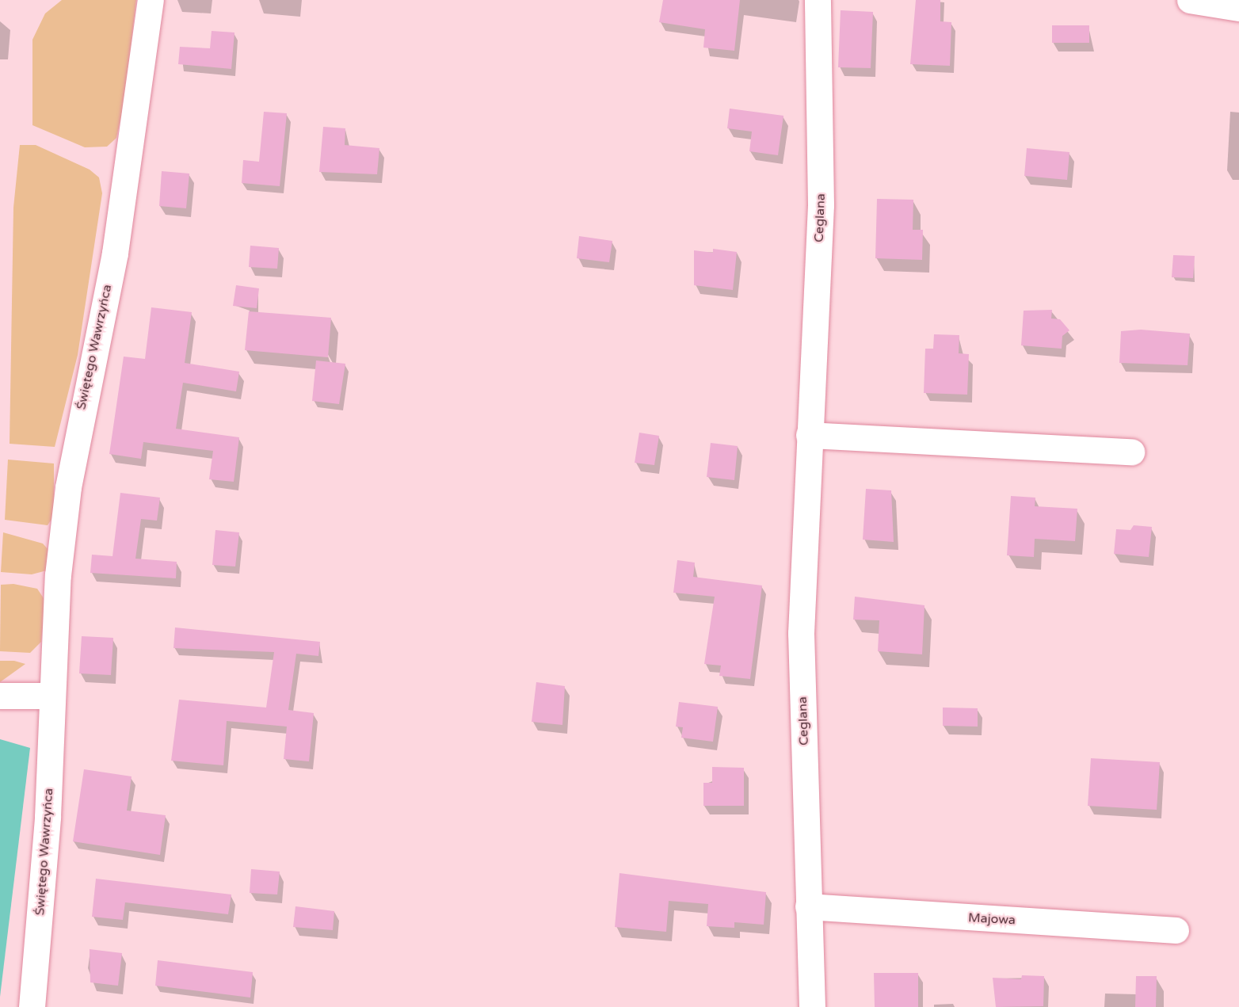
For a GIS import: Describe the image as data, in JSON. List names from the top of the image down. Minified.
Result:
{"streets":{"street":["Ceglana","Świętego Wawrzyńca","Majowa"]},"crossings":[["Ceglana","Majowa"]]}
